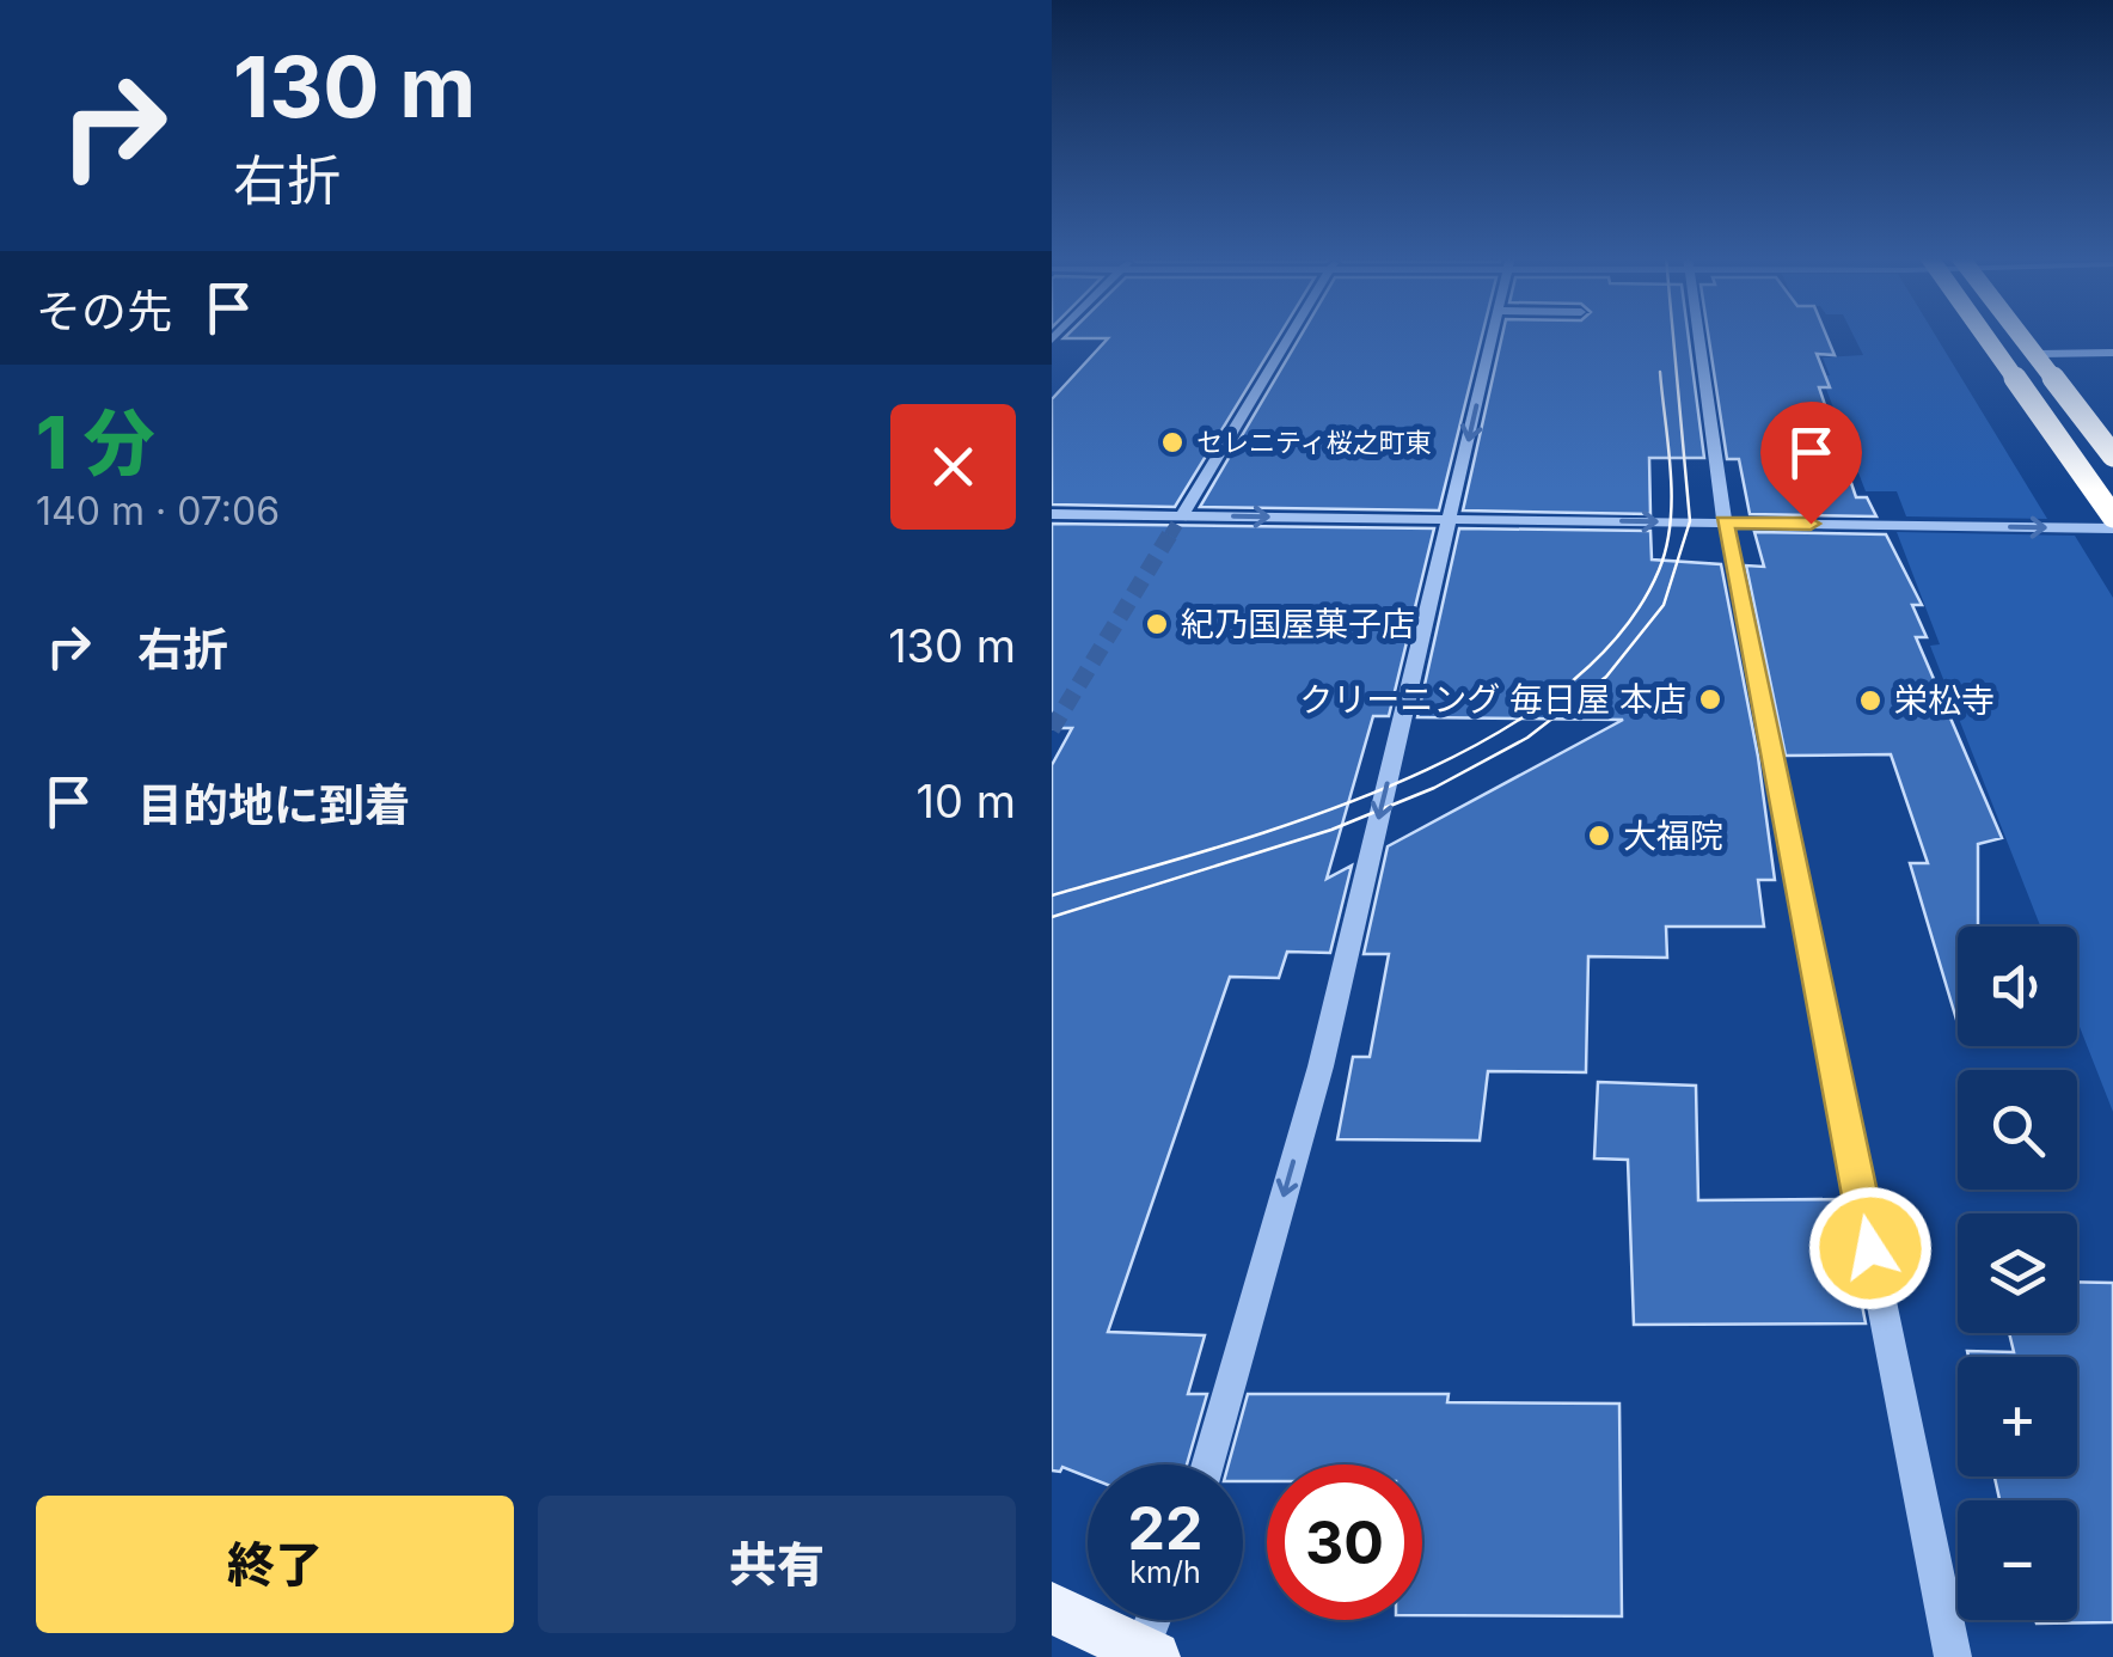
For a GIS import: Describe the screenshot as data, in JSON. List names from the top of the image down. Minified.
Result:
{"places":["セレニティ桜之町東","紀乃国屋菓子店","クリーニング 毎日屋 本店","栄松寺","大福院"],"page":{"turn":["130 m","右折"],"then":"その先","heading":["1 分","140 m · 07:06"],"list":[{"name":"右折","value":"130 m"},{"name":"目的地に到着","value":"10 m"}],"map_buttons":["+","−"],"speed":"22 km/h","limit":"30","buttons":["終了","共有"]}}
